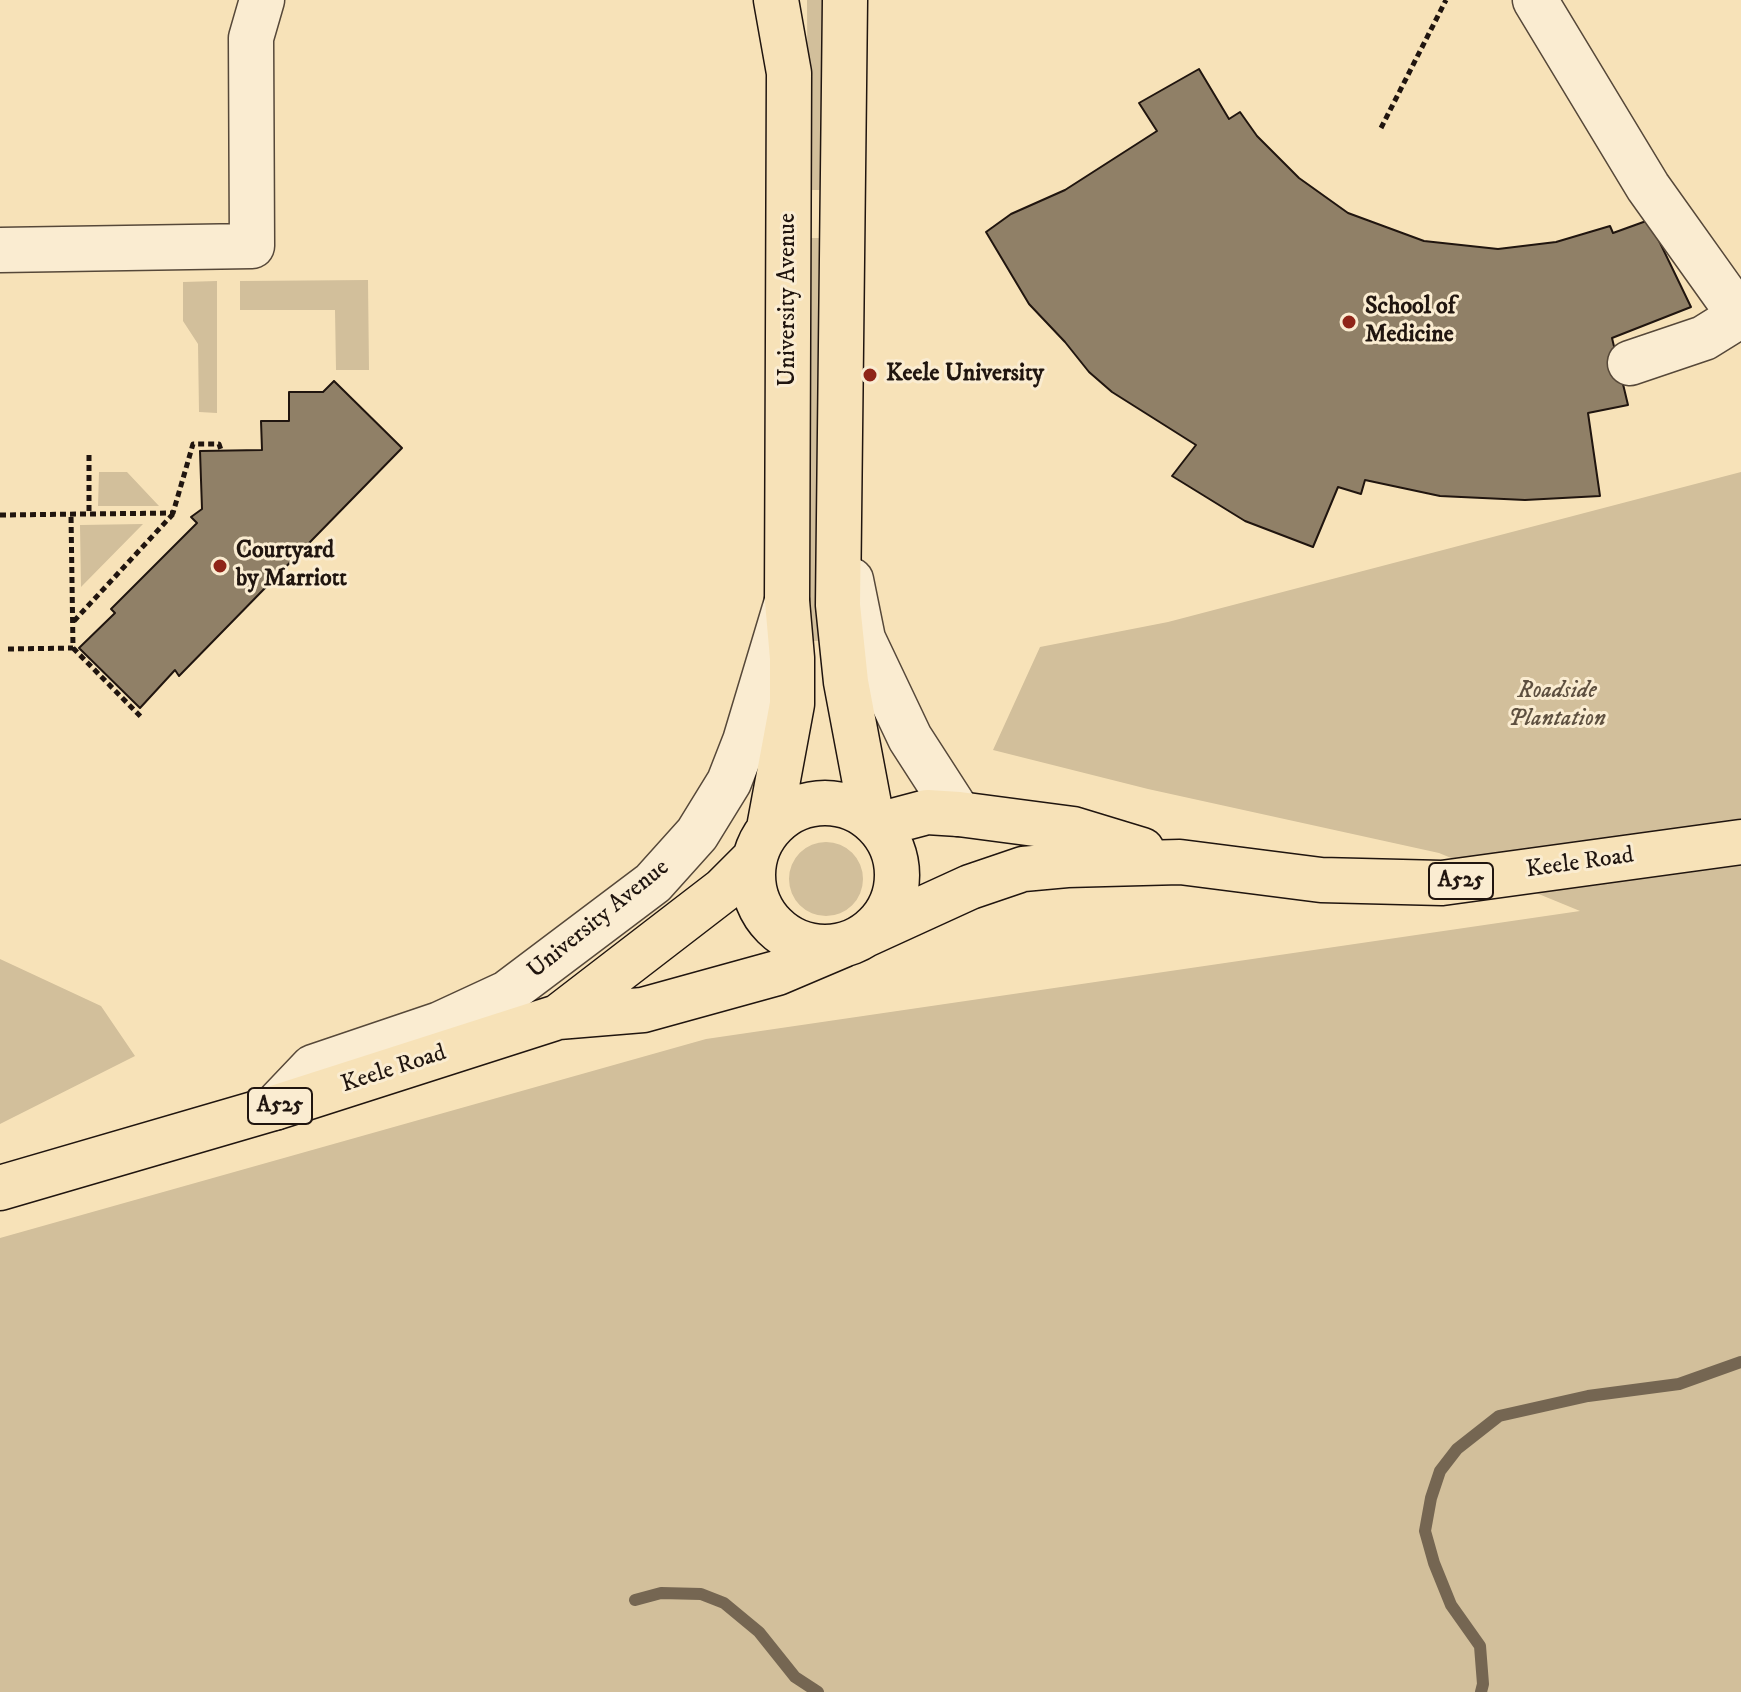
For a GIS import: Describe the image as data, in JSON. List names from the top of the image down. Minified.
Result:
{"streets":{"main road":["University Avenue","Keele Road","A525"]},"crossings":[["University Avenue","Keele Road"],["University Avenue","A525"],["Keele Road","A525"]],"parks":["Roadside Plantation"],"places":["School of Medicine","Keele University","Courtyard by Marriott"]}
